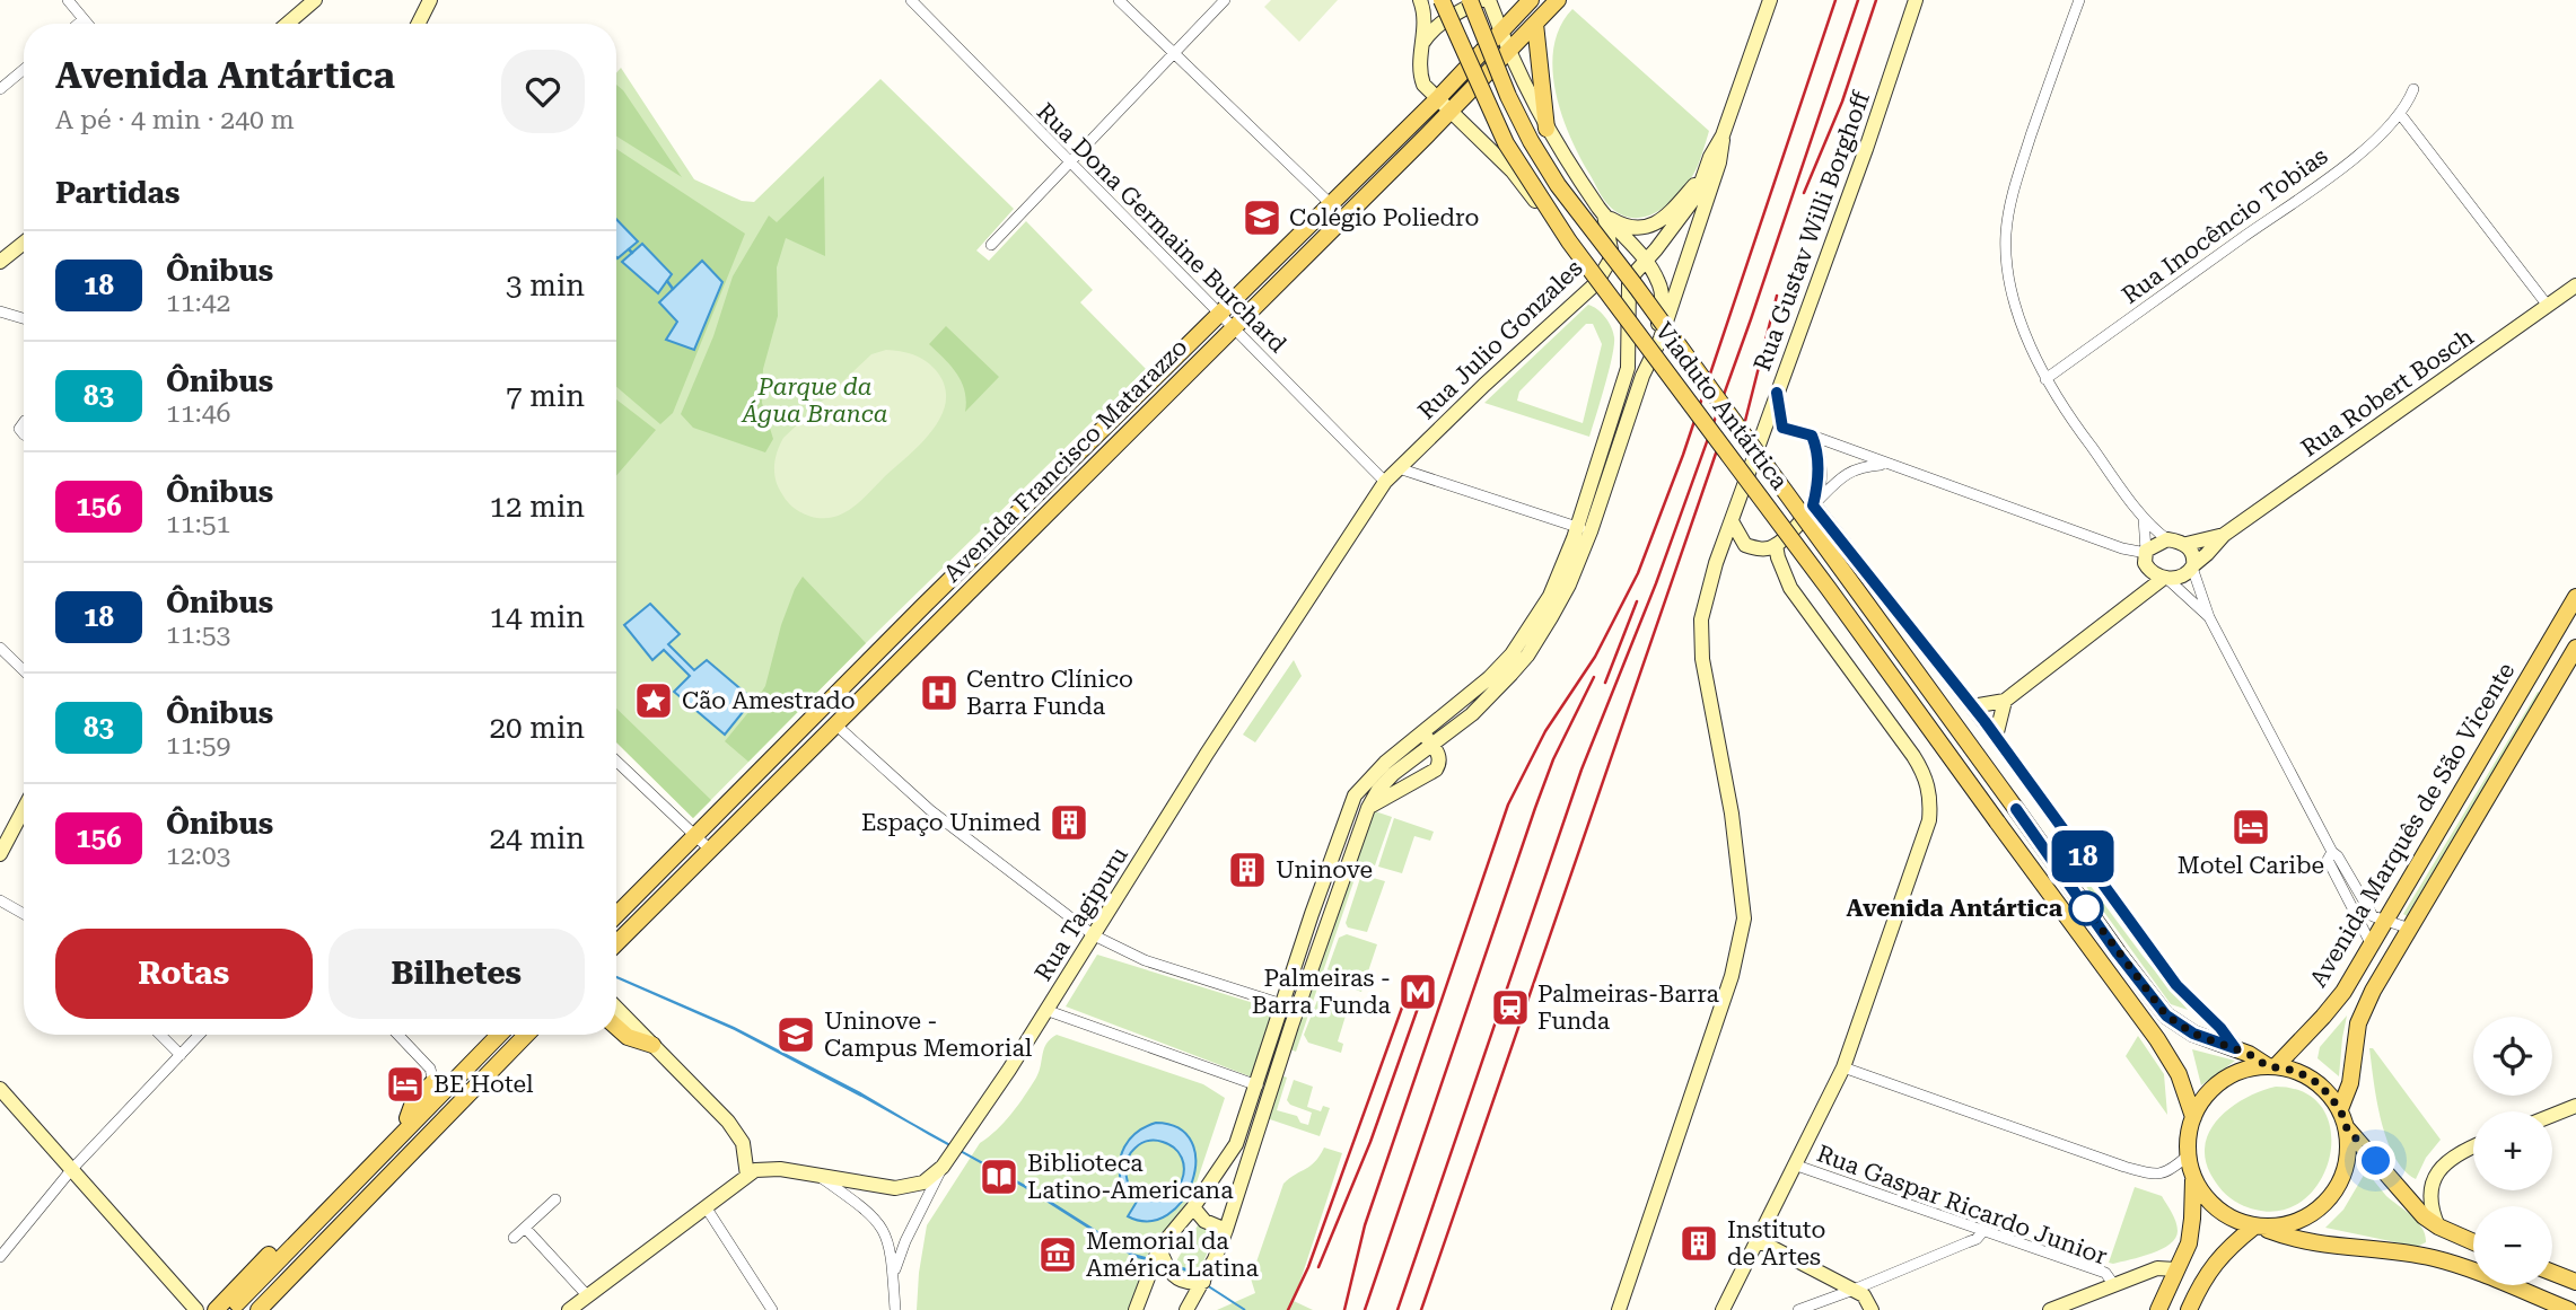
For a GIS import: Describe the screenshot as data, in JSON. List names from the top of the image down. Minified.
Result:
{"streets":{"main road":["Viaduto Antártica","Avenida Francisco Matarazzo","Avenida Marquês de São Vicente"],"street":["Rua Inocêncio Tobias","Rua Dona Germaine Burchard","Rua Gustav Willi Borghoff","Rua Julio Gonzales","Rua Robert Bosch","Rua Tagipuru","Rua Gaspar Ricardo Junior"]},"crossings":[["Rua Dona Germaine Burchard","Rua Julio Gonzales"],["Rua Dona Germaine Burchard","Avenida Francisco Matarazzo"],["Rua Dona Germaine Burchard","Rua Tagipuru"],["Rua Julio Gonzales","Rua Tagipuru"],["Viaduto Antártica","Avenida Marquês de São Vicente"]],"parks":["Parque da Água Branca"],"places":{"school or university":["Colégio Poliedro","Uninove - Campus Memorial"],"hospital":["Centro Clínico Barra Funda"],"place":["Cão Amestrado"],"building":["Espaço Unimed","Uninove","Instituto de Artes"],"hotel":["Motel Caribe","BE Hotel"],"other":["Avenida Antártica"],"metro station":["Palmeiras - Barra Funda"],"station":["Palmeiras-Barra Funda"],"library":["Biblioteca Latino-Americana"],"museum":["Memorial da América Latina"]},"lines":["bus line 18"],"page":{"on_map":"18","heading":[["Avenida Antártica","A pé · 4 min · 240 m"],"Partidas"],"list":[{"mark":"18","name":"Ônibus","note":"11:42","value":"3 min"},{"mark":"83","name":"Ônibus","note":"11:46","value":"7 min"},{"mark":"156","name":"Ônibus","note":"11:51","value":"12 min"},{"mark":"18","name":"Ônibus","note":"11:53","value":"14 min"},{"mark":"83","name":"Ônibus","note":"11:59","value":"20 min"},{"mark":"156","name":"Ônibus","note":"12:03","value":"24 min"}],"buttons":["Rotas","Bilhetes"],"map_buttons":["+","−"]}}
